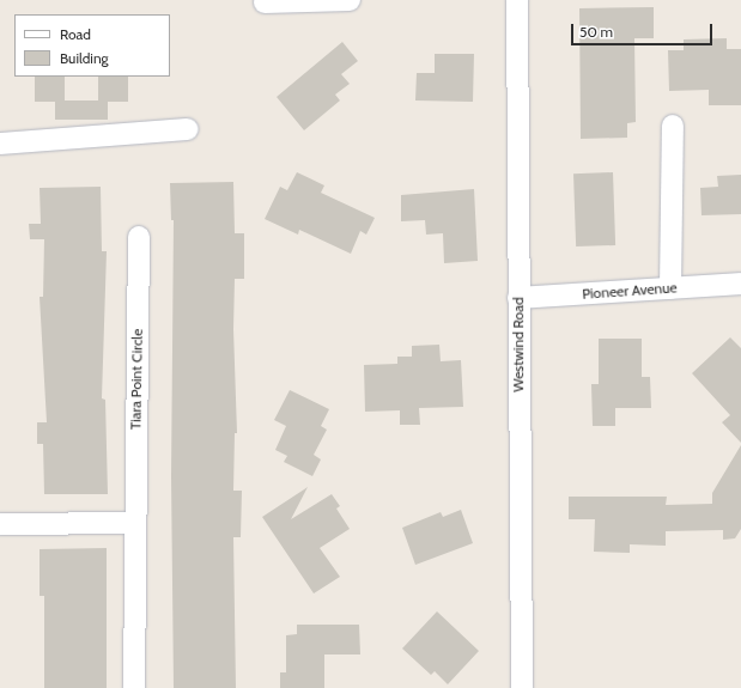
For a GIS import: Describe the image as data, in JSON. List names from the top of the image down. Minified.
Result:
{"streets":{"street":["Pioneer Avenue","Westwind Road","Tiara Point Circle"]},"crossings":[["Pioneer Avenue","Westwind Road"]],"legend":["Road","Building"],"scale_bar":"50 m"}
